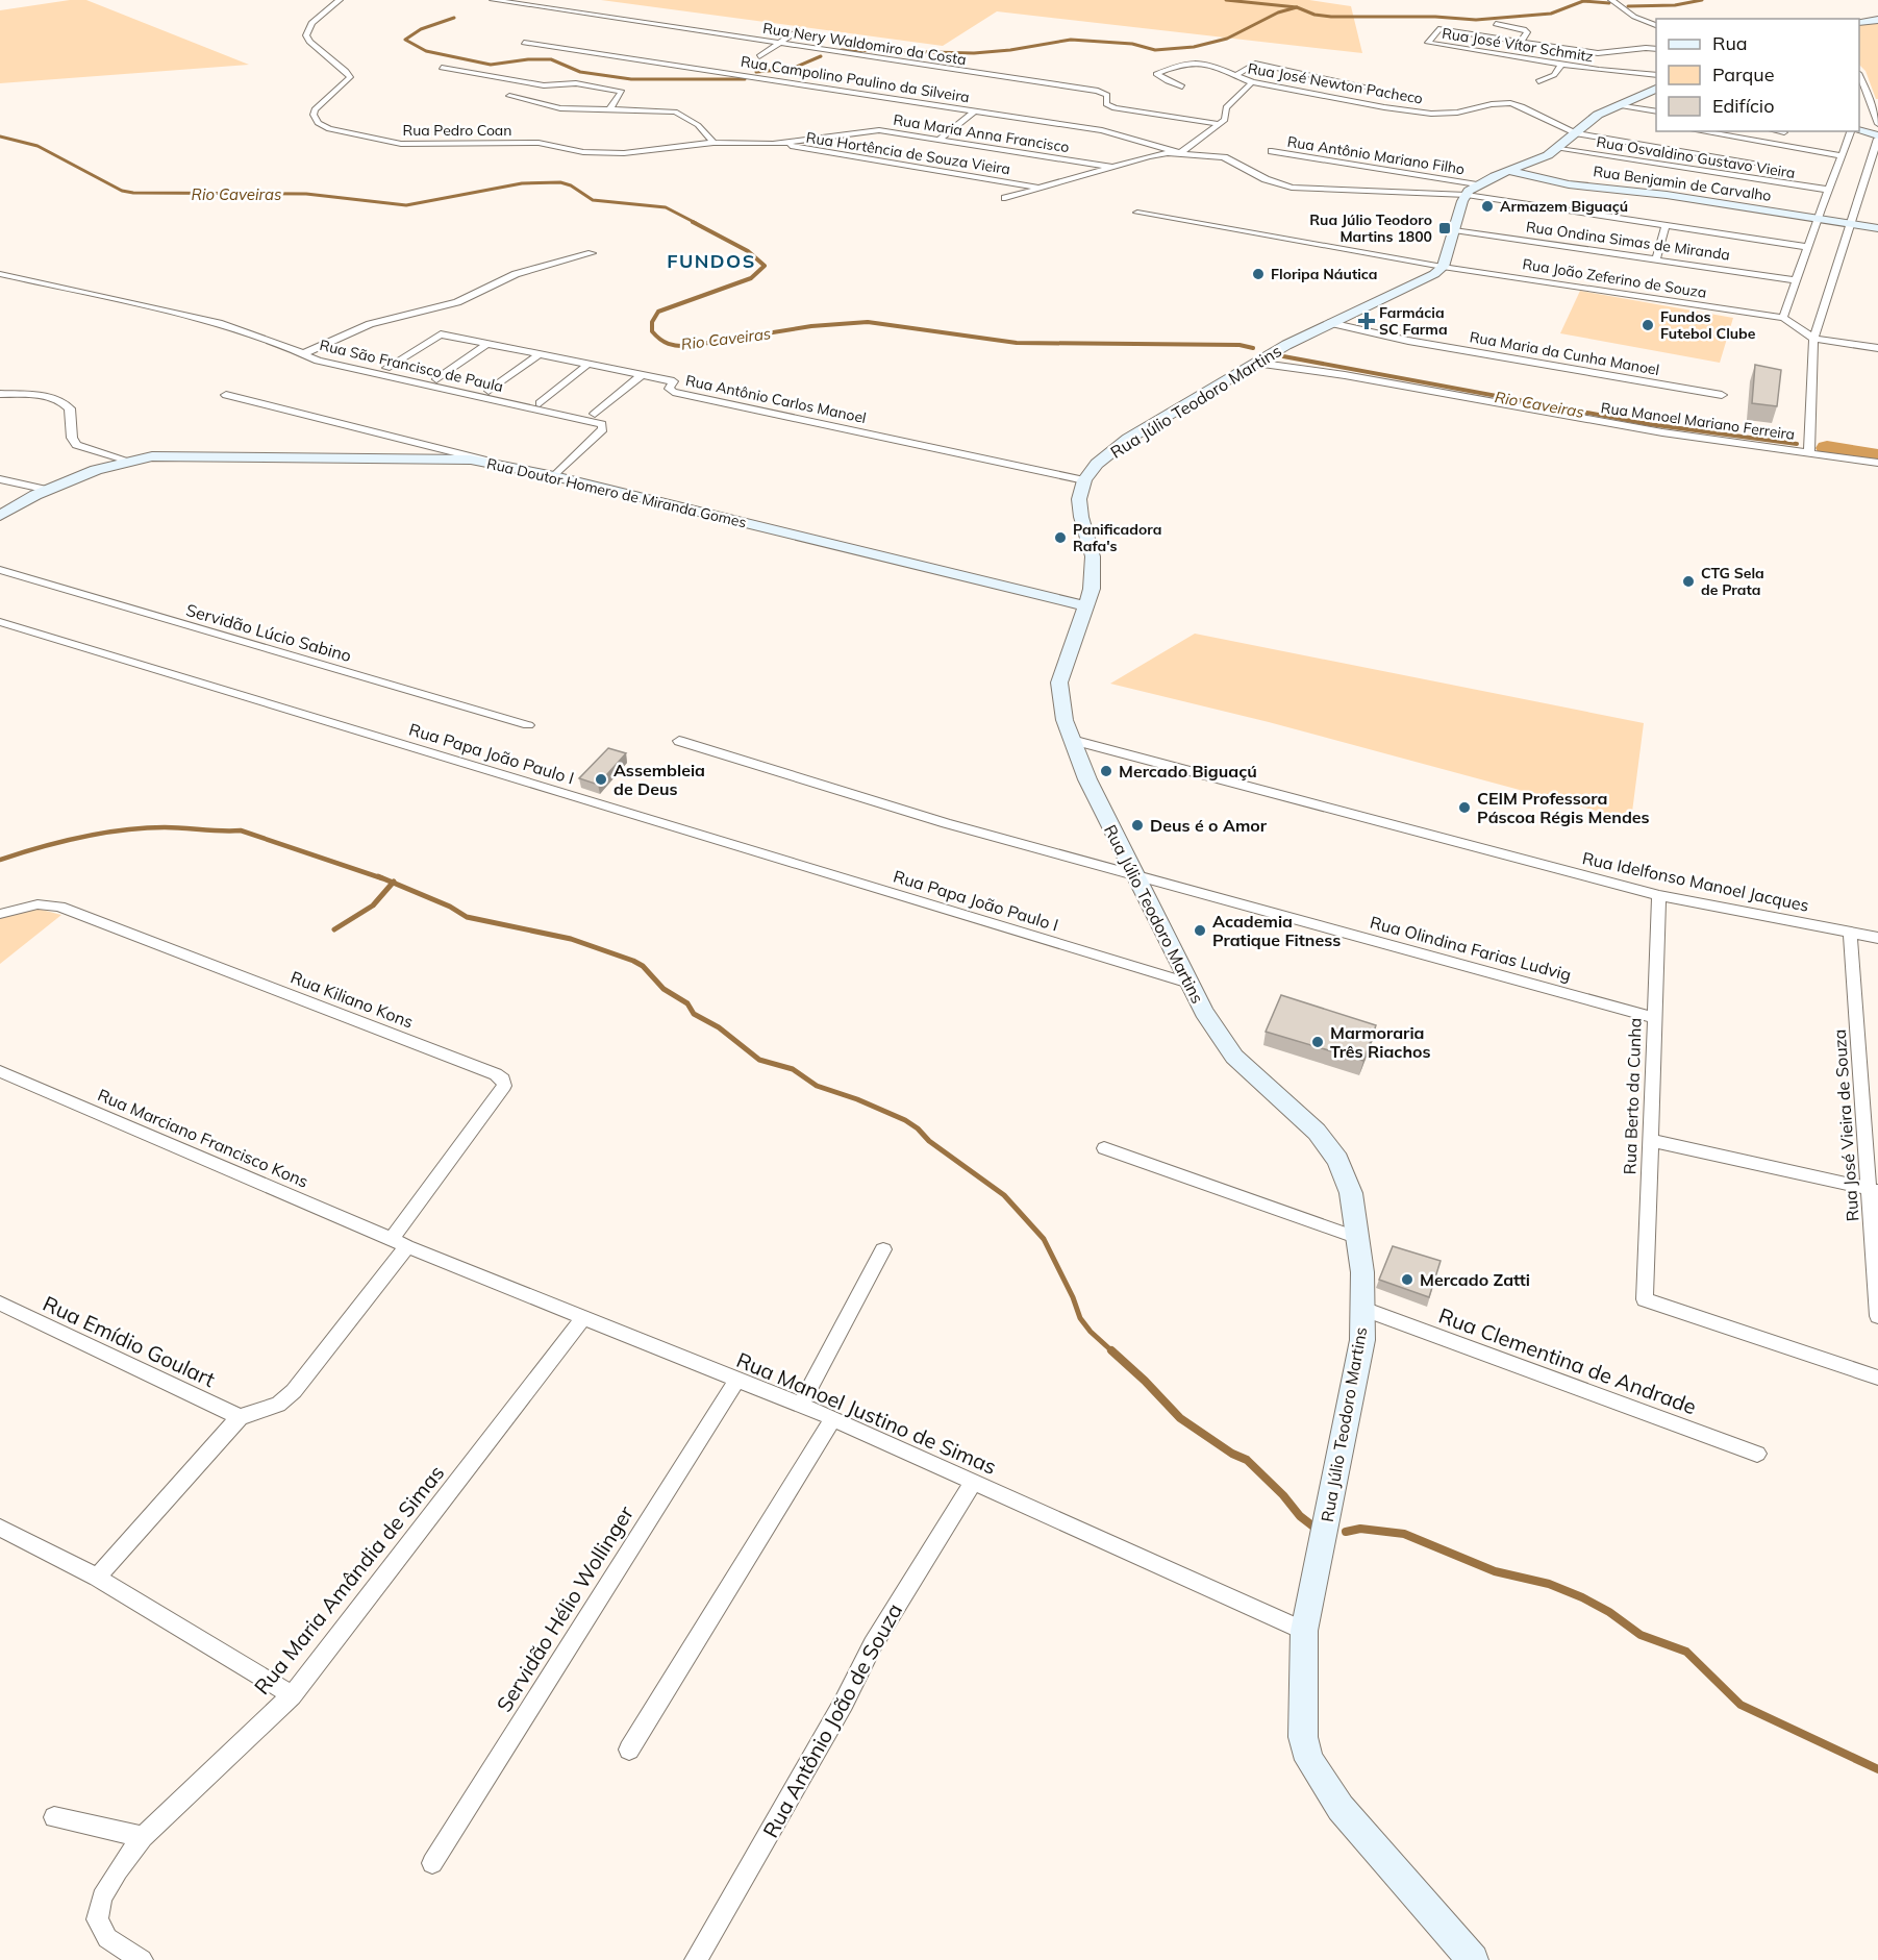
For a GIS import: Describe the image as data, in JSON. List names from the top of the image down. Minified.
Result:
{"streets":{"main road":["Rua Benjamin de Carvalho","Rua Júlio Teodoro Martins","Rua Doutor Homero de Miranda Gomes"],"street":["Rua Nery Waldomiro da Costa","Rua José Vítor Schmitz","Rua Campolino Paulino da Silveira","Rua José Newton Pacheco","Rua Pedro Coan","Rua Maria Anna Francisco","Rua Hortência de Souza Vieira","Rua Antônio Mariano Filho","Rua Osvaldino Gustavo Vieira","Rua Ondina Simas de Miranda","Rua João Zeferino de Souza","Rua Maria da Cunha Manoel","Rua São Francisco de Paula","Rua Antônio Carlos Manoel","Rua Manoel Mariano Ferreira","Servidão Lúcio Sabino","Rua Papa João Paulo I","Rua Idelfonso Manoel Jacques","Rua Olindina Farias Ludvig","Rua Kiliano Kons","Rua Berto da Cunha","Rua José Vieira de Souza","Rua Marciano Francisco Kons","Rua Emídio Goulart","Rua Clementina de Andrade","Rua Manoel Justino de Simas","Rua Maria Amândia de Simas","Servidão Hélio Wollinger","Rua Antônio João de Souza"]},"crossings":[["Rua Pedro Coan","Rua Maria Anna Francisco"],["Rua Pedro Coan","Rua Hortência de Souza Vieira"],["Rua Maria Anna Francisco","Rua Hortência de Souza Vieira"],["Rua João Zeferino de Souza","Rua Júlio Teodoro Martins"],["Rua Maria da Cunha Manoel","Rua Júlio Teodoro Martins"],["Rua São Francisco de Paula","Rua Doutor Homero de Miranda Gomes"],["Rua Antônio Carlos Manoel","Rua Júlio Teodoro Martins"],["Rua Júlio Teodoro Martins","Rua Manoel Mariano Ferreira"],["Rua Júlio Teodoro Martins","Rua Doutor Homero de Miranda Gomes"],["Rua Júlio Teodoro Martins","Rua Papa João Paulo I"],["Rua Júlio Teodoro Martins","Rua Idelfonso Manoel Jacques"],["Rua Júlio Teodoro Martins","Rua Olindina Farias Ludvig"],["Rua Júlio Teodoro Martins","Rua Clementina de Andrade"],["Rua Júlio Teodoro Martins","Rua Manoel Justino de Simas"],["Rua Idelfonso Manoel Jacques","Rua Berto da Cunha"],["Rua Idelfonso Manoel Jacques","Rua José Vieira de Souza"],["Rua Olindina Farias Ludvig","Rua Berto da Cunha"],["Rua Kiliano Kons","Rua Marciano Francisco Kons"],["Rua Kiliano Kons","Rua Manoel Justino de Simas"],["Rua Marciano Francisco Kons","Rua Manoel Justino de Simas"],["Rua Manoel Justino de Simas","Rua Maria Amândia de Simas"],["Rua Manoel Justino de Simas","Servidão Hélio Wollinger"],["Rua Manoel Justino de Simas","Rua Antônio João de Souza"]],"districts":["FUNDOS"],"water":["Rio Caveiras"],"places":{"other":["Armazem Biguaçú","Floripa Náutica","Fundos Futebol Clube","Panificadora Rafa's","CTG Sela de Prata","Mercado Biguaçú","Assembleia de Deus","CEIM Professora Páscoa Régis Mendes","Deus é o Amor","Academia Pratique Fitness","Marmoraria Três Riachos","Mercado Zatti"],"transit":["Rua Júlio Teodoro Martins 1800"],"health":["Farmácia SC Farma"]},"legend":["Rua","Parque","Edifício"]}
